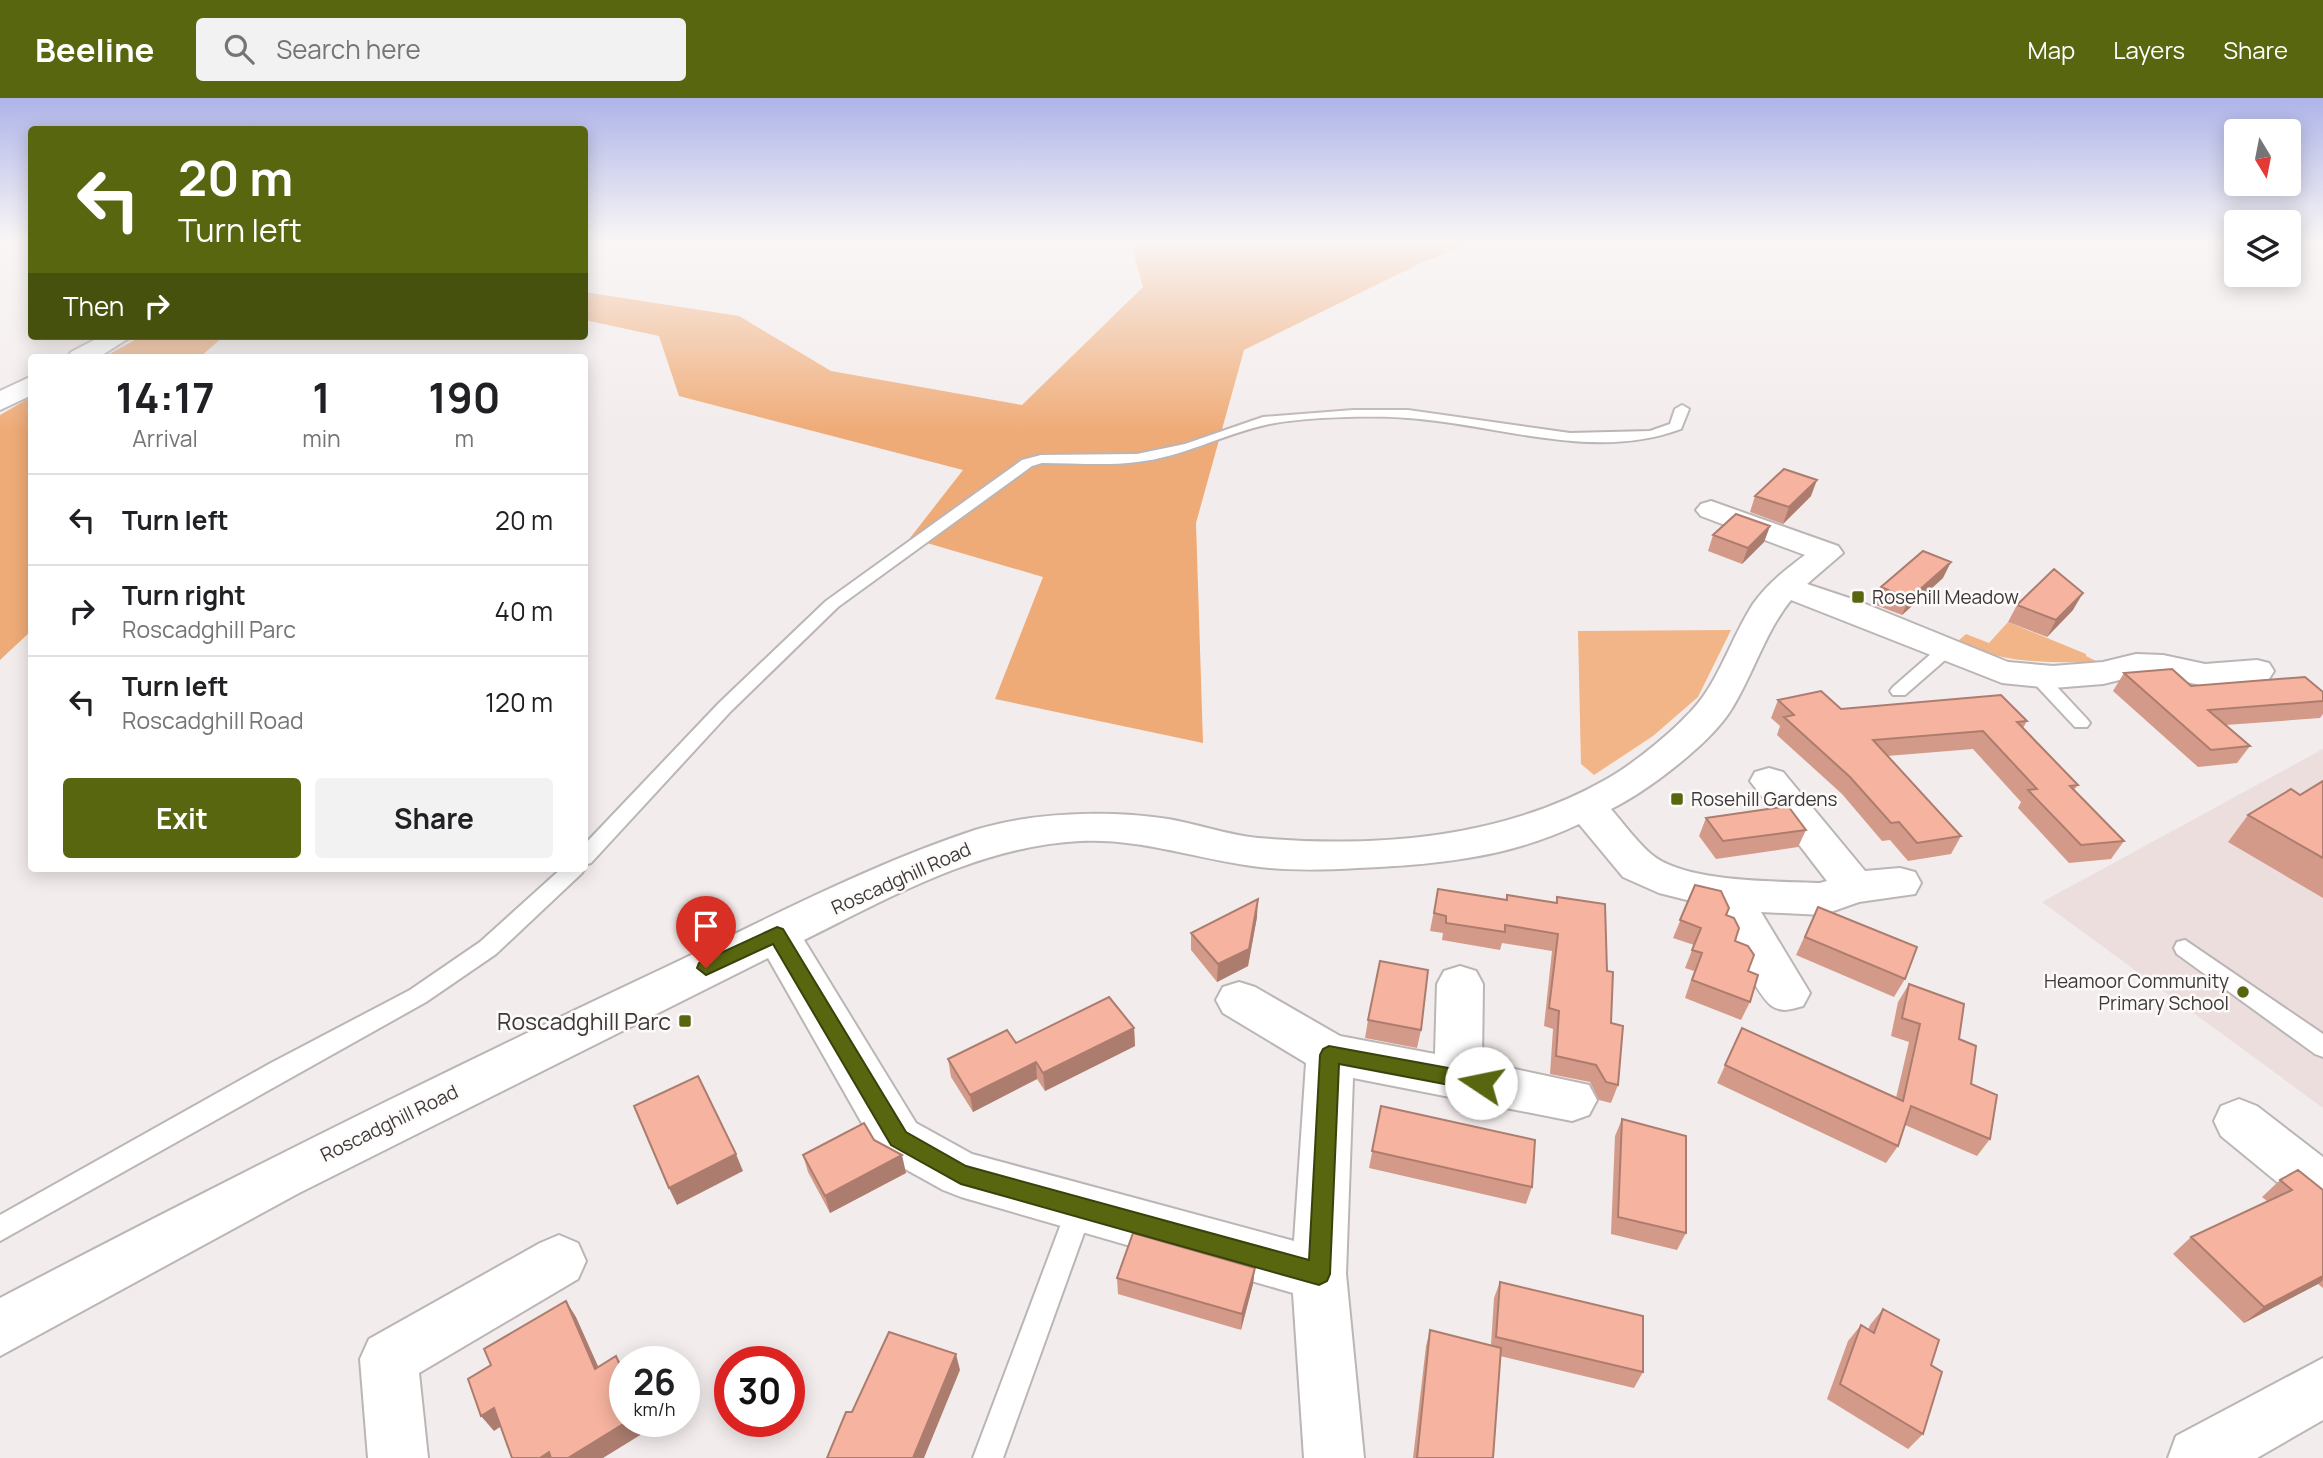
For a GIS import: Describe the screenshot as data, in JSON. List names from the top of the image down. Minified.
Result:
{"streets":{"main road":["Roscadghill Road"]},"places":{"transit":["Rosehill Meadow","Rosehill Gardens","Roscadghill Parc"],"other":["Heamoor Community Primary School"]},"north":"bottom","page":{"header":"Beeline","search":"Search here","nav":["Map","Layers","Share"],"turn":["20 m","Turn left"],"then":"Then","eta":["14:17","Arrival","1","min","190","m"],"list":[{"name":"Turn left","value":"20 m"},{"name":"Turn right","note":"Roscadghill Parc","value":"40 m"},{"name":"Turn left","note":"Roscadghill Road","value":"120 m"}],"buttons":["Exit","Share"],"speed":"26 km/h","limit":"30"}}
